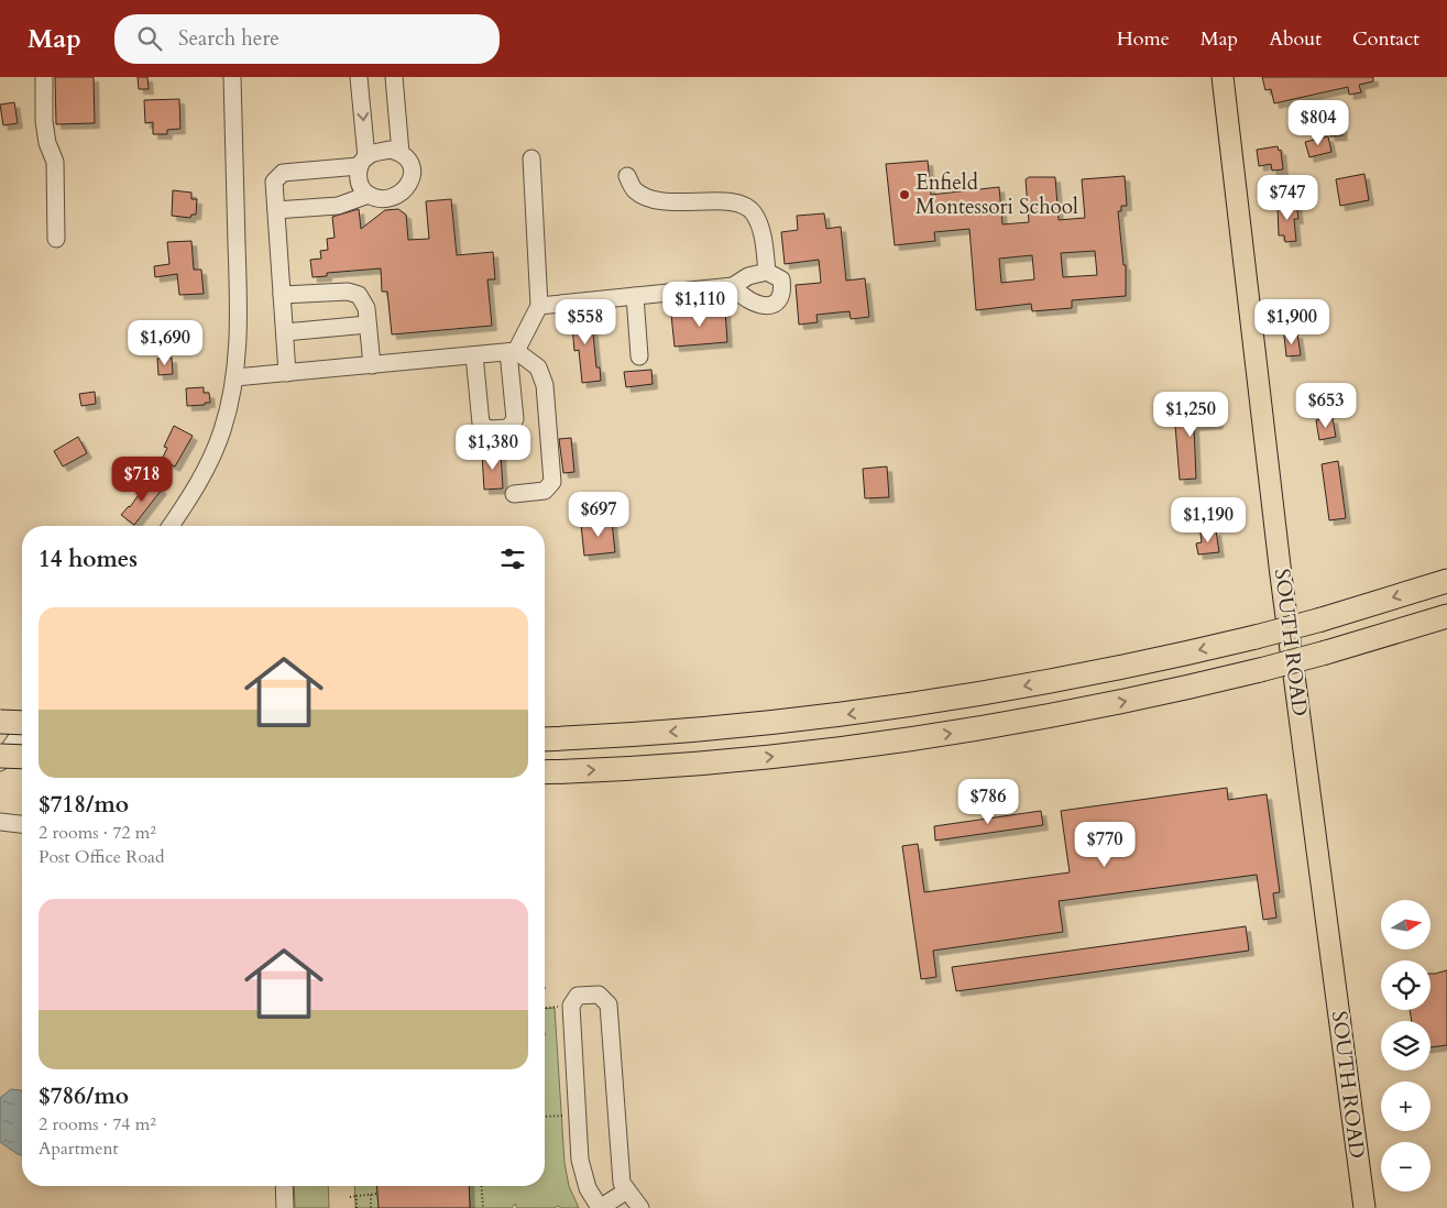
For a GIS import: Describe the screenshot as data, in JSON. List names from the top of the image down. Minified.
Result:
{"streets":{"main road":["SOUTH ROAD"]},"places":["Enfield Montessori School"],"north":"right","page":{"header":"Map","search":"Search here","nav":["Home","Map","About","Contact"],"price":["$804","$747","$1,110","$558","$1,900","$1,690","$653","$1,250","$1,380","$718","$697","$1,190","$786","$770"],"heading":"14 homes","list":[{"name":"$718/mo","note":"2 rooms · 72 m² · Post Office Road"},{"name":"$786/mo","note":"2 rooms · 74 m² · Apartment"}],"map_buttons":["+","−"]}}
